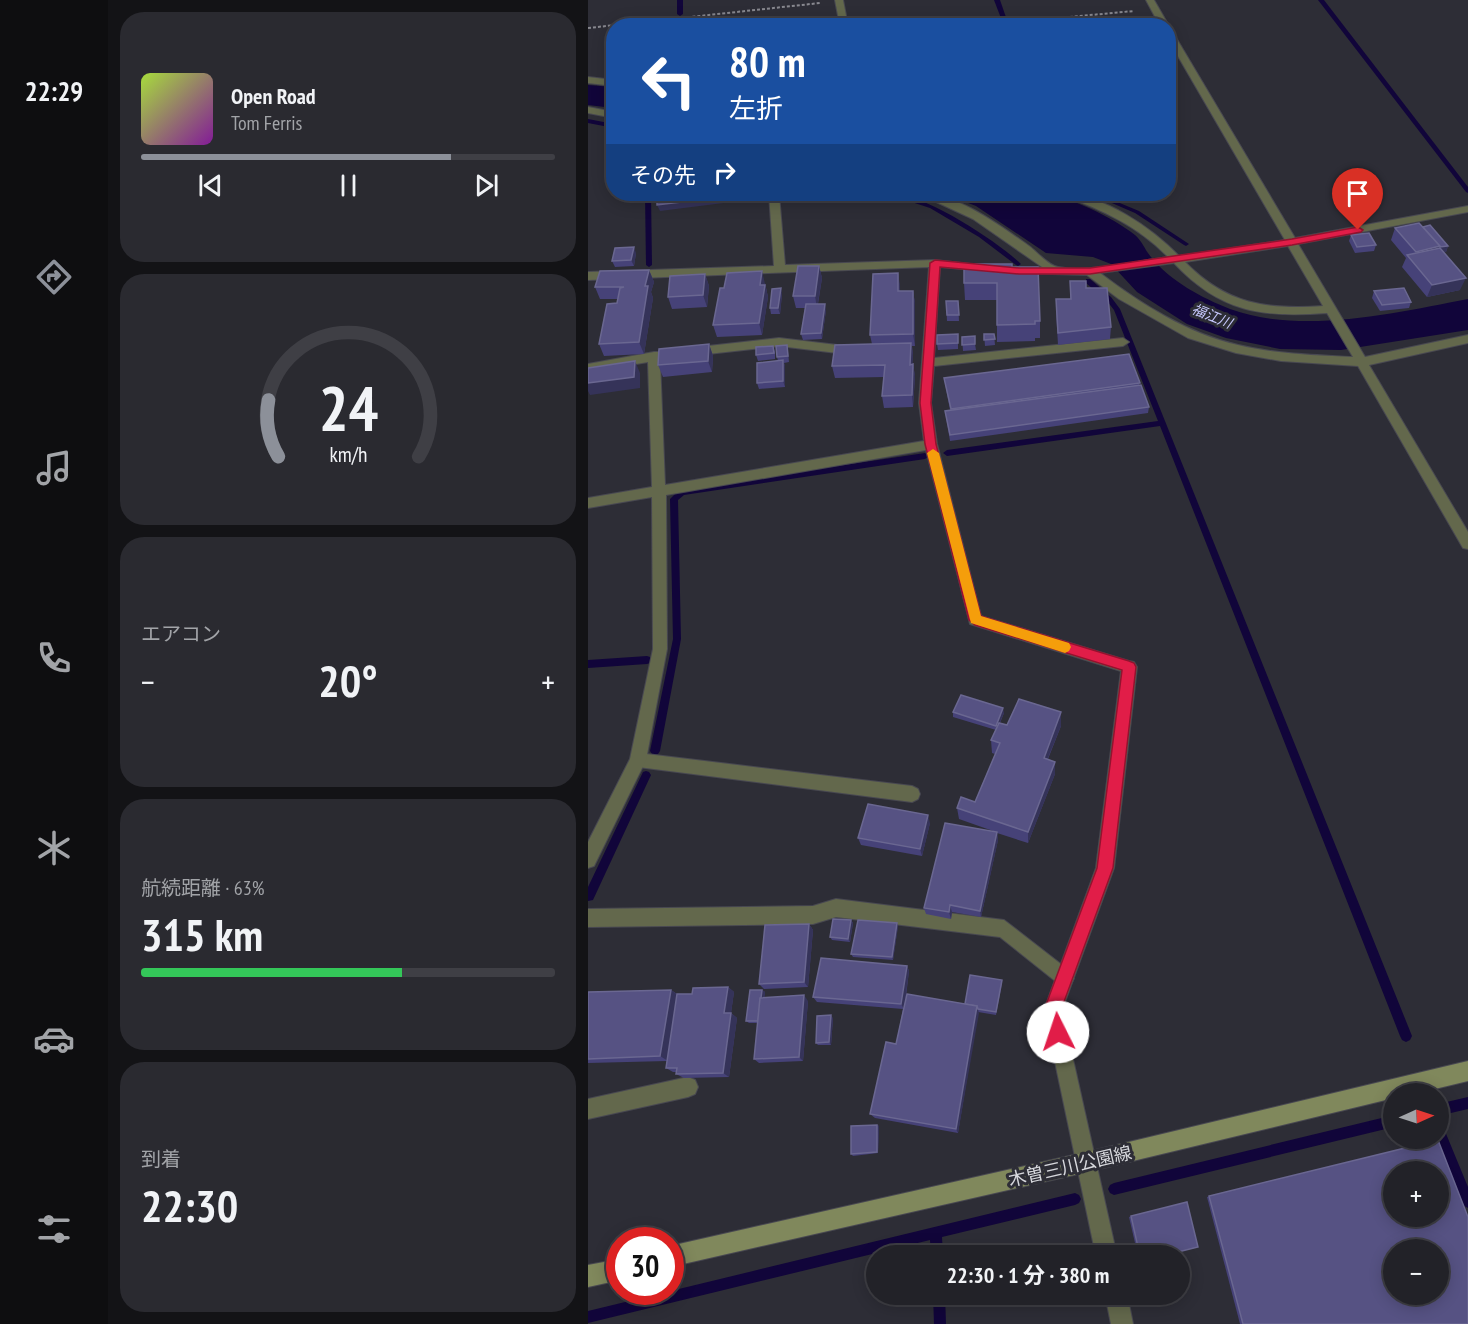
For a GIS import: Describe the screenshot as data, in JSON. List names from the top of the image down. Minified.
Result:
{"streets":{"main road":["木曽三川公園線"]},"water":["福江川"],"north":"right","page":{"tabs":"22:29","turn":["80 m","左折"],"song":["Open Road","Tom Ferris"],"then":"その先","tile":["エアコン",["航続距離 · 63%","315 km"],["到着","22:30"]],"heat":["−","20°","+"],"map_buttons":["+","−"],"limit":"30","trip":"22:30 · 1 分 · 380 m","gauge":["24","km/h"]}}
